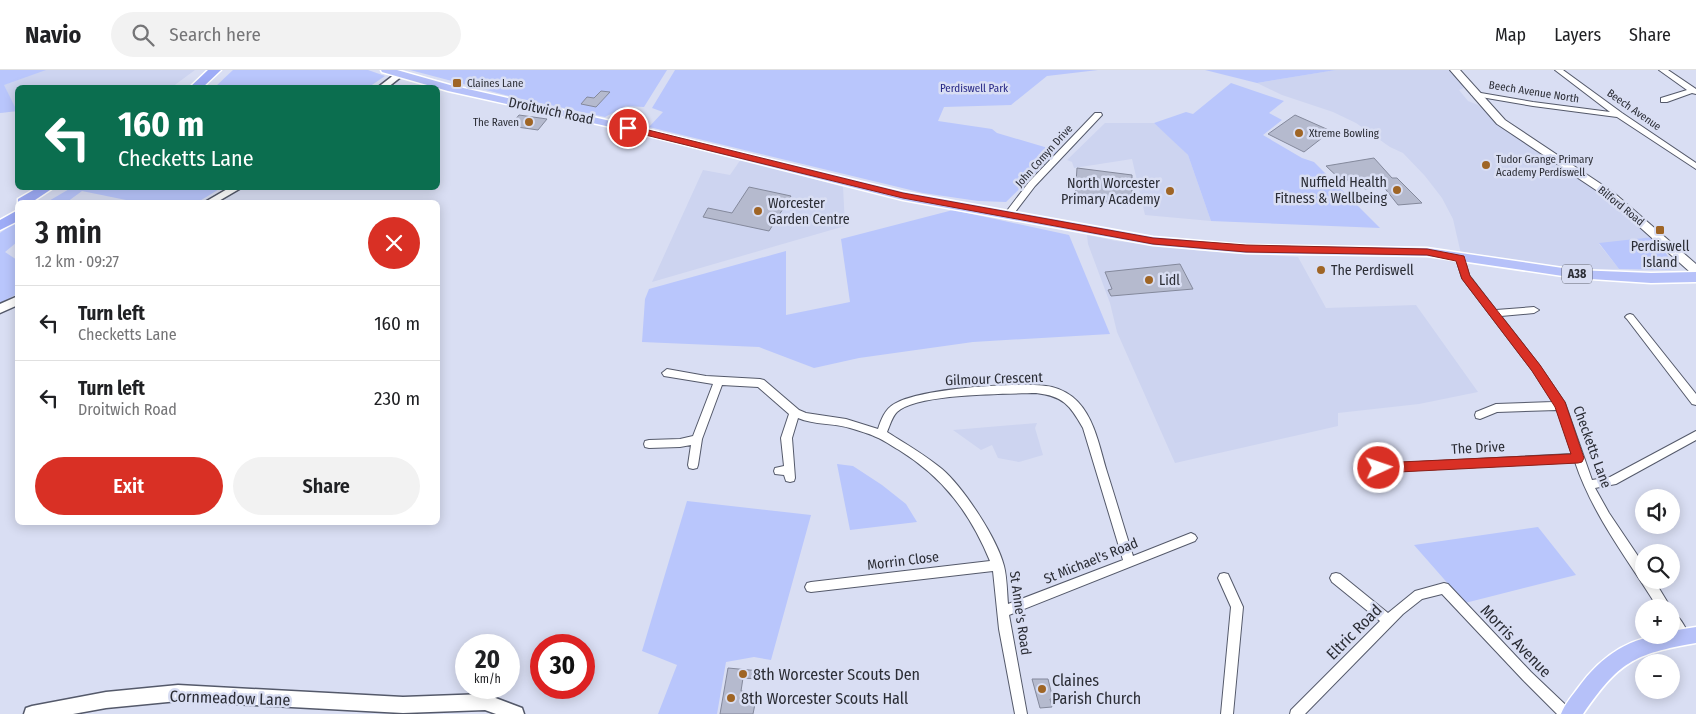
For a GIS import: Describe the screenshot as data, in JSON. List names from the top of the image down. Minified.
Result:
{"streets":{"main road":["Droitwich Road","Bilford Road","A38"],"street":["Beech Avenue North","Beech Avenue","John Comyn Drive","Gilmour Crescent","Checketts Lane","The Drive","Morrin Close","St Michael's Road","St Anne's Road","Eltric Road","Morris Avenue","Cornmeadow Lane"]},"crossings":[["Beech Avenue North","Beech Avenue"],["Beech Avenue North","Bilford Road"],["Droitwich Road","John Comyn Drive"],["Droitwich Road","Bilford Road"],["Droitwich Road","Checketts Lane"],["Gilmour Crescent","St Michael's Road"],["Gilmour Crescent","St Anne's Road"],["Checketts Lane","The Drive"],["Morrin Close","St Anne's Road"],["St Michael's Road","St Anne's Road"],["Eltric Road","Morris Avenue"]],"parks":["Perdiswell Park"],"places":{"transit":["Claines Lane","Perdiswell Island"],"other":["The Raven","Xtreme Bowling","Tudor Grange Primary Academy Perdiswell","Nuffield Health Fitness & Wellbeing","North Worcester Primary Academy","Worcester Garden Centre","The Perdiswell","Lidl","8th Worcester Scouts Den","Claines Parish Church","8th Worcester Scouts Hall"]},"page":{"header":"Navio","search":"Search here","nav":["Map","Layers","Share"],"turn":["160 m","Checketts Lane"],"heading":["3 min","1.2 km · 09:27"],"list":[{"name":"Turn left","note":"Checketts Lane","value":"160 m"},{"name":"Turn left","note":"Droitwich Road","value":"230 m"}],"buttons":["Exit","Share"],"map_buttons":["+","−"],"speed":"20 km/h","limit":"30"}}
